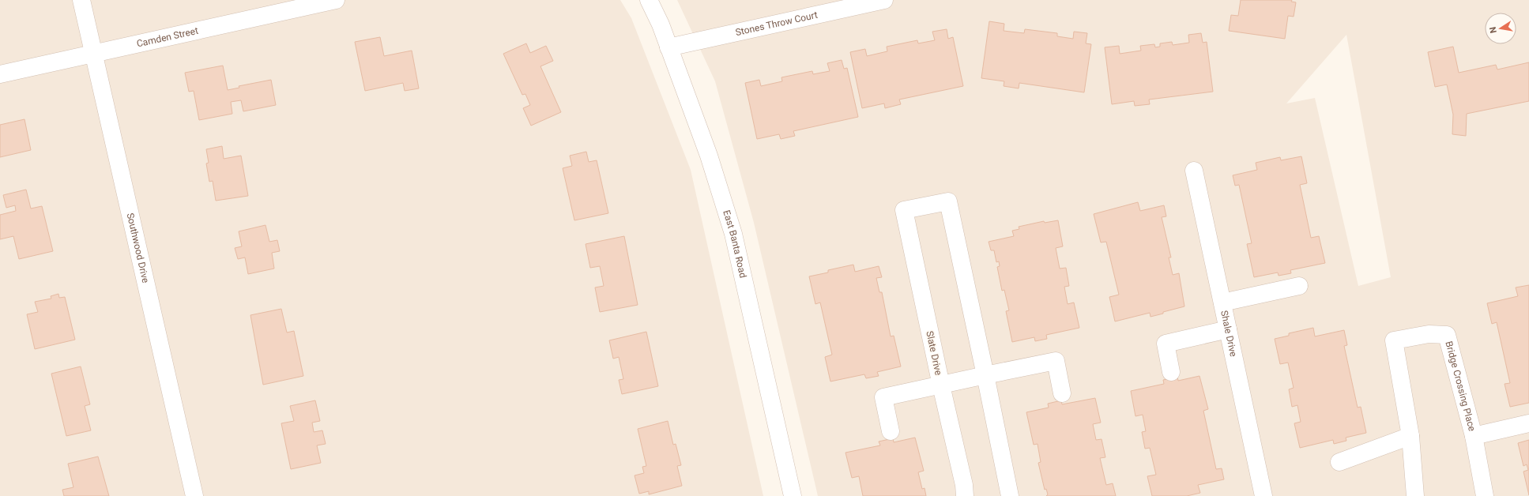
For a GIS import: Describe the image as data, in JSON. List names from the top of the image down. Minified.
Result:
{"streets":{"street":["Stones Throw Court","Camden Street","East Banta Road","Southwood Drive","Shale Drive","Slate Drive","Bridge Crossing Place"]},"crossings":[["Stones Throw Court","East Banta Road"],["Camden Street","Southwood Drive"]],"north":"left"}
